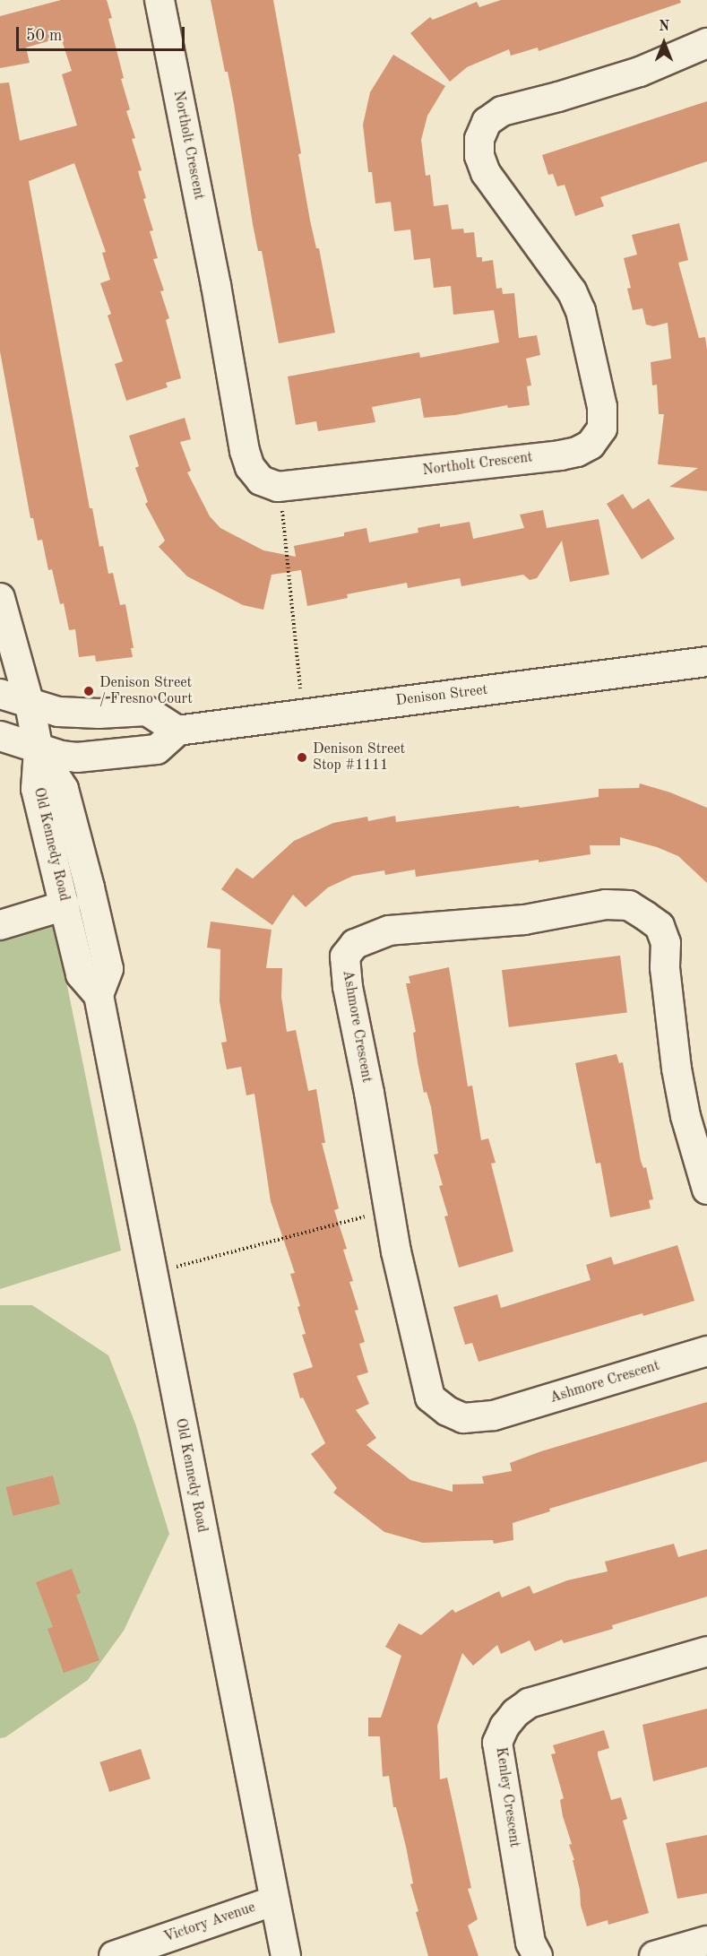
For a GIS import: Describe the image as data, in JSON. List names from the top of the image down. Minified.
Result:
{"streets":{"street":["Northolt Crescent","Denison Street","Old Kennedy Road","Ashmore Crescent","Kenley Crescent","Victory Avenue"]},"crossings":[["Old Kennedy Road","Victory Avenue"]],"places":["Denison Street / Fresno Court","Denison Street Stop #1111"],"scale_bar":"50 m","north":"top"}
